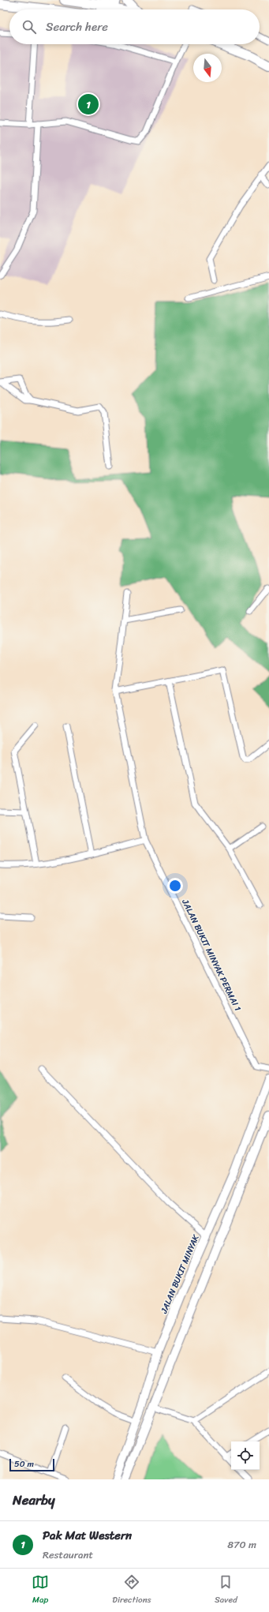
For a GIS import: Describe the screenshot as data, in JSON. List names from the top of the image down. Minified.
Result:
{"streets":{"main road":["JALAN BUKIT MINYAK"],"street":["JALAN BUKIT MINYAK PERMAI 1"]},"scale_bar":"50 m","north":"bottom","page":{"search":"Search here","pins":"1","scale":"50 m","heading":"Nearby","list":[{"mark":"1","name":"Pak Mat Western","note":"Restaurant","value":"870 m"}],"nav":["Map","Directions","Saved"]}}
